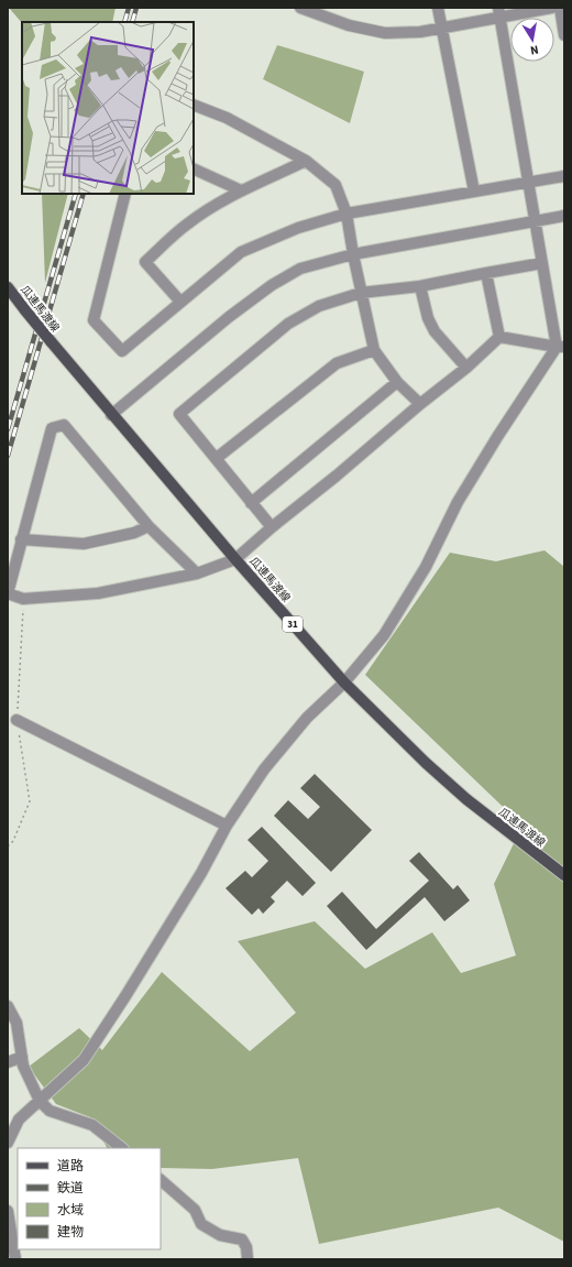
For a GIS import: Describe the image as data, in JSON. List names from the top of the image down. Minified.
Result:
{"streets":{"main road":["瓜連馬渡線","31"]},"legend":["道路","鉄道","水域","建物"],"north":"bottom"}
